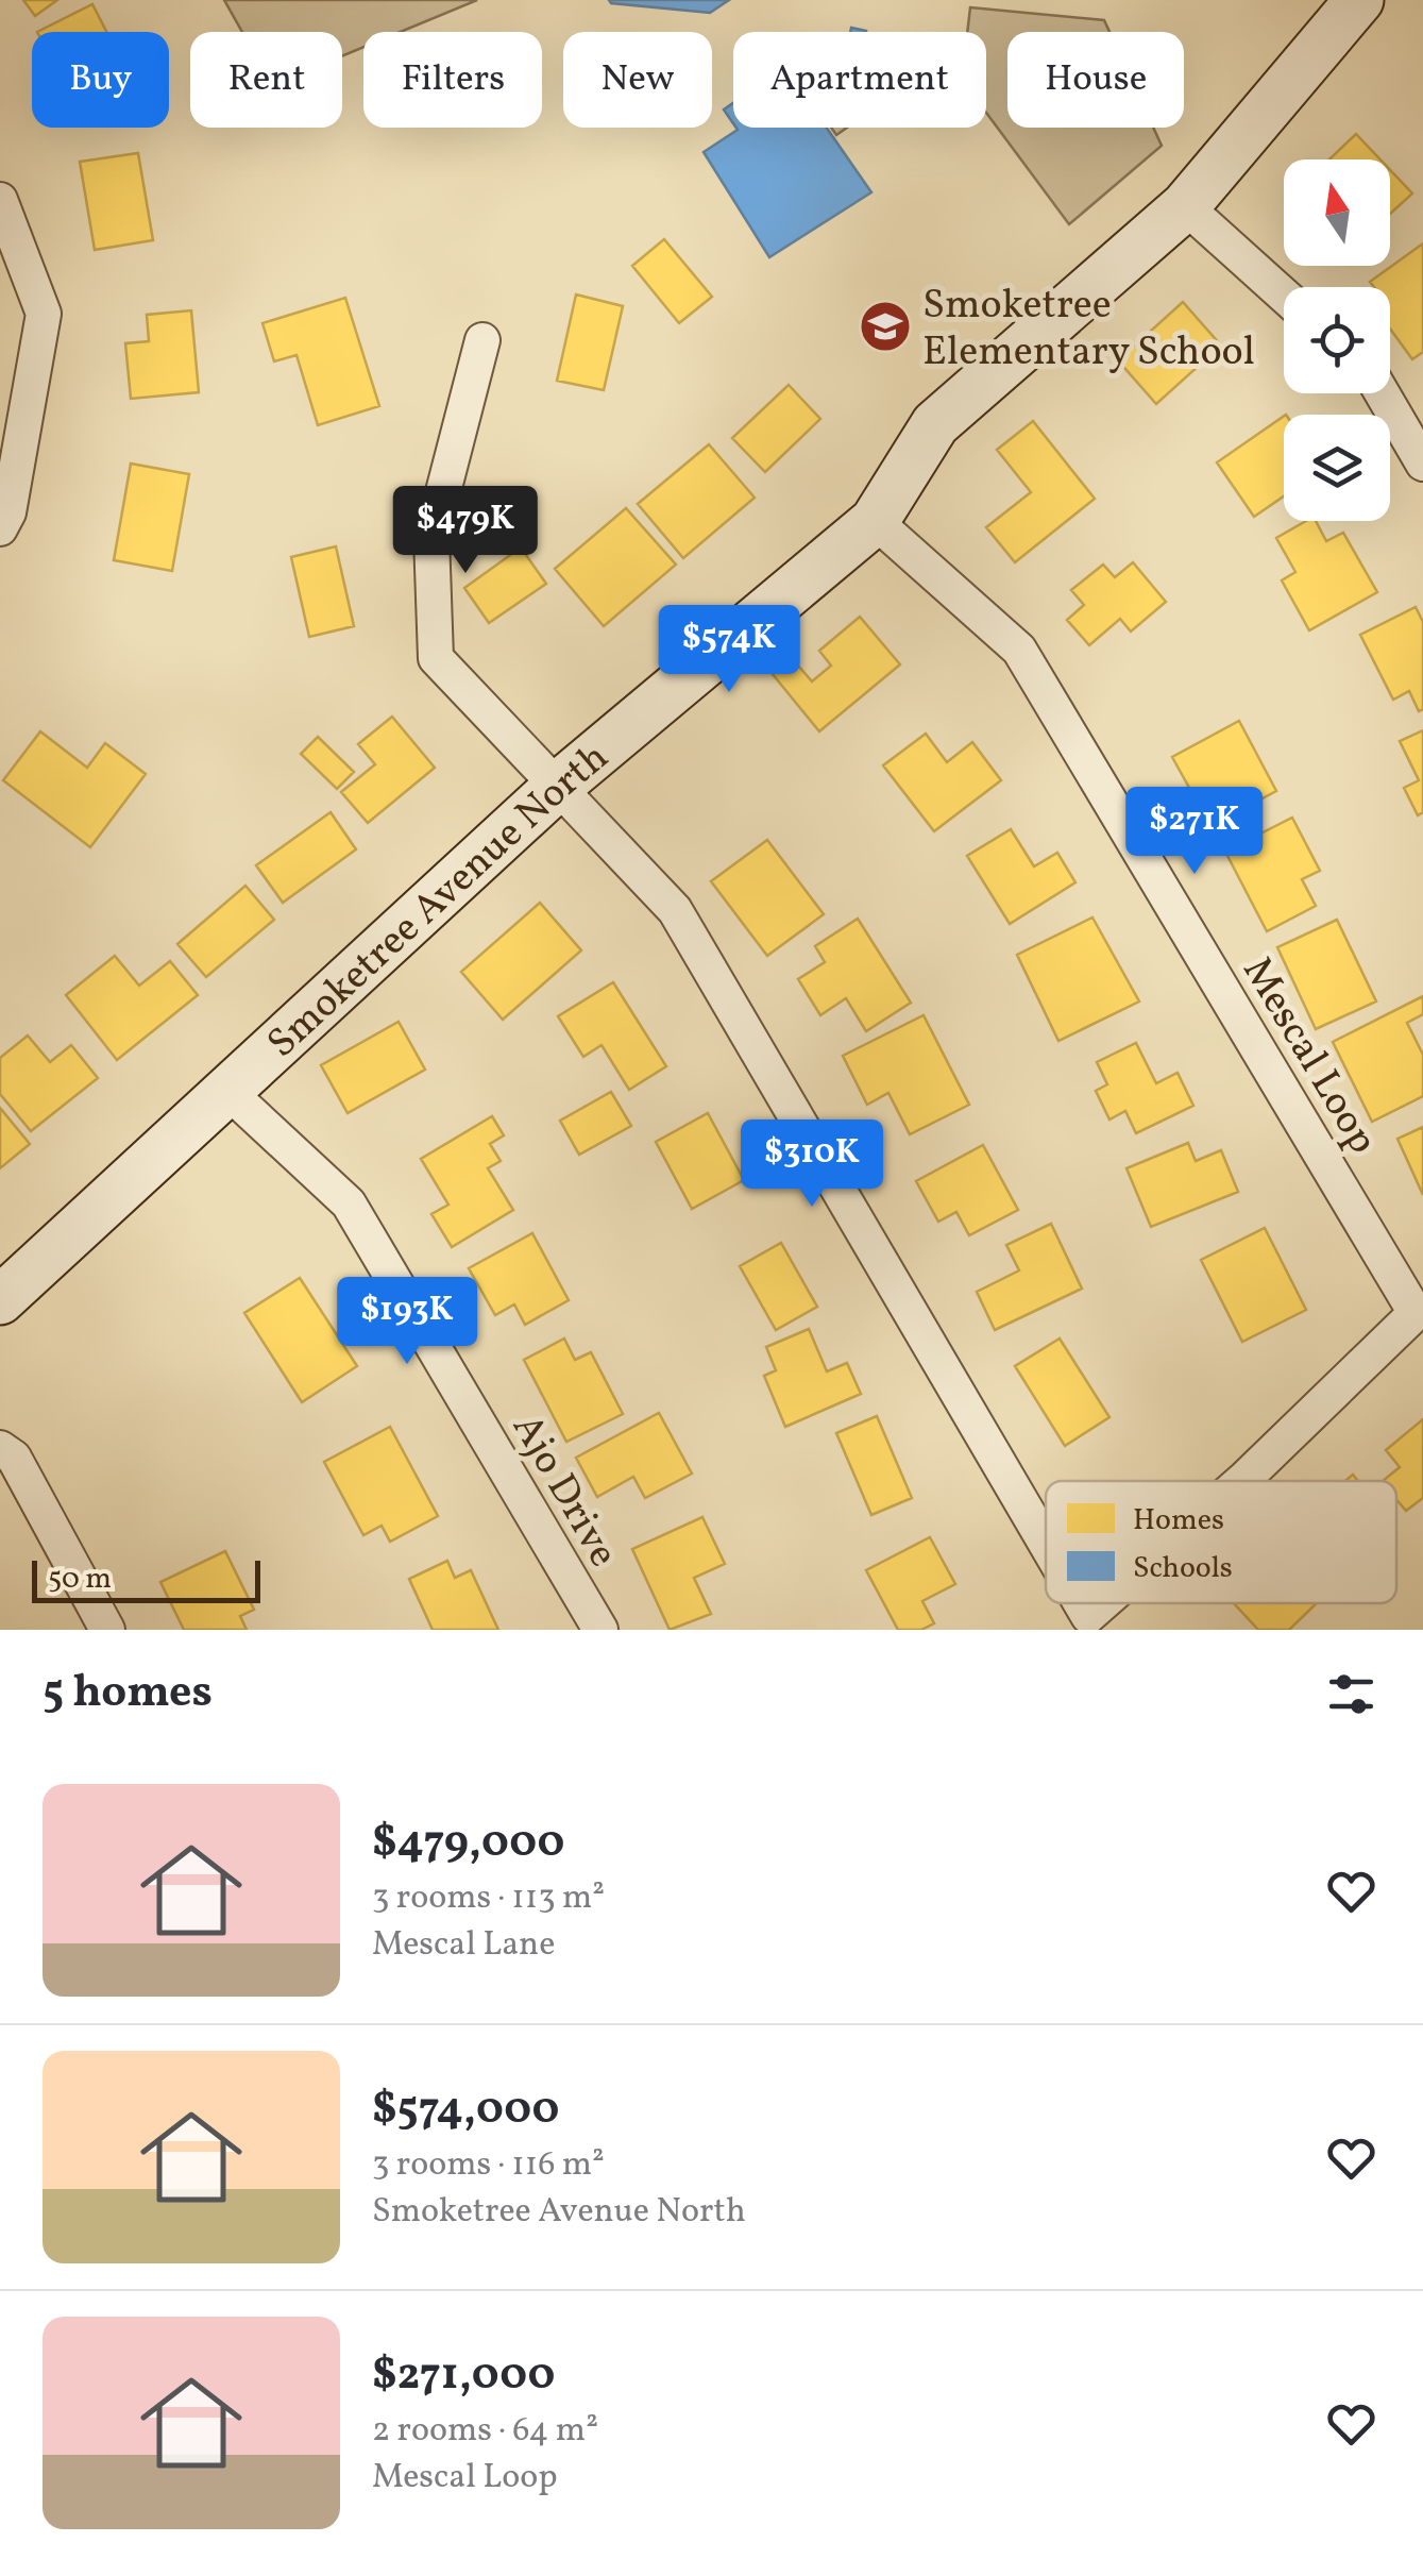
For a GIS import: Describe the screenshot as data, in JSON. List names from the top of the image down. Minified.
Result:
{"streets":{"street":["Smoketree Avenue North","Mescal Loop","Ajo Drive"]},"crossings":[["Smoketree Avenue North","Mescal Loop"],["Smoketree Avenue North","Ajo Drive"]],"places":{"school or university":["Smoketree Elementary School"]},"legend":["Homes","Schools"],"scale_bar":"50 m","north":"top","page":{"chip":["Buy","Rent","Filters","New","Apartment","House"],"price":["$479K","$574K","$271K","$310K","$193K"],"scale":"50 m","heading":"5 homes","list":[{"name":"$479,000","note":"3 rooms · 113 m² · Mescal Lane"},{"name":"$574,000","note":"3 rooms · 116 m² · Smoketree Avenue North"},{"name":"$271,000","note":"2 rooms · 64 m² · Mescal Loop"}]}}
